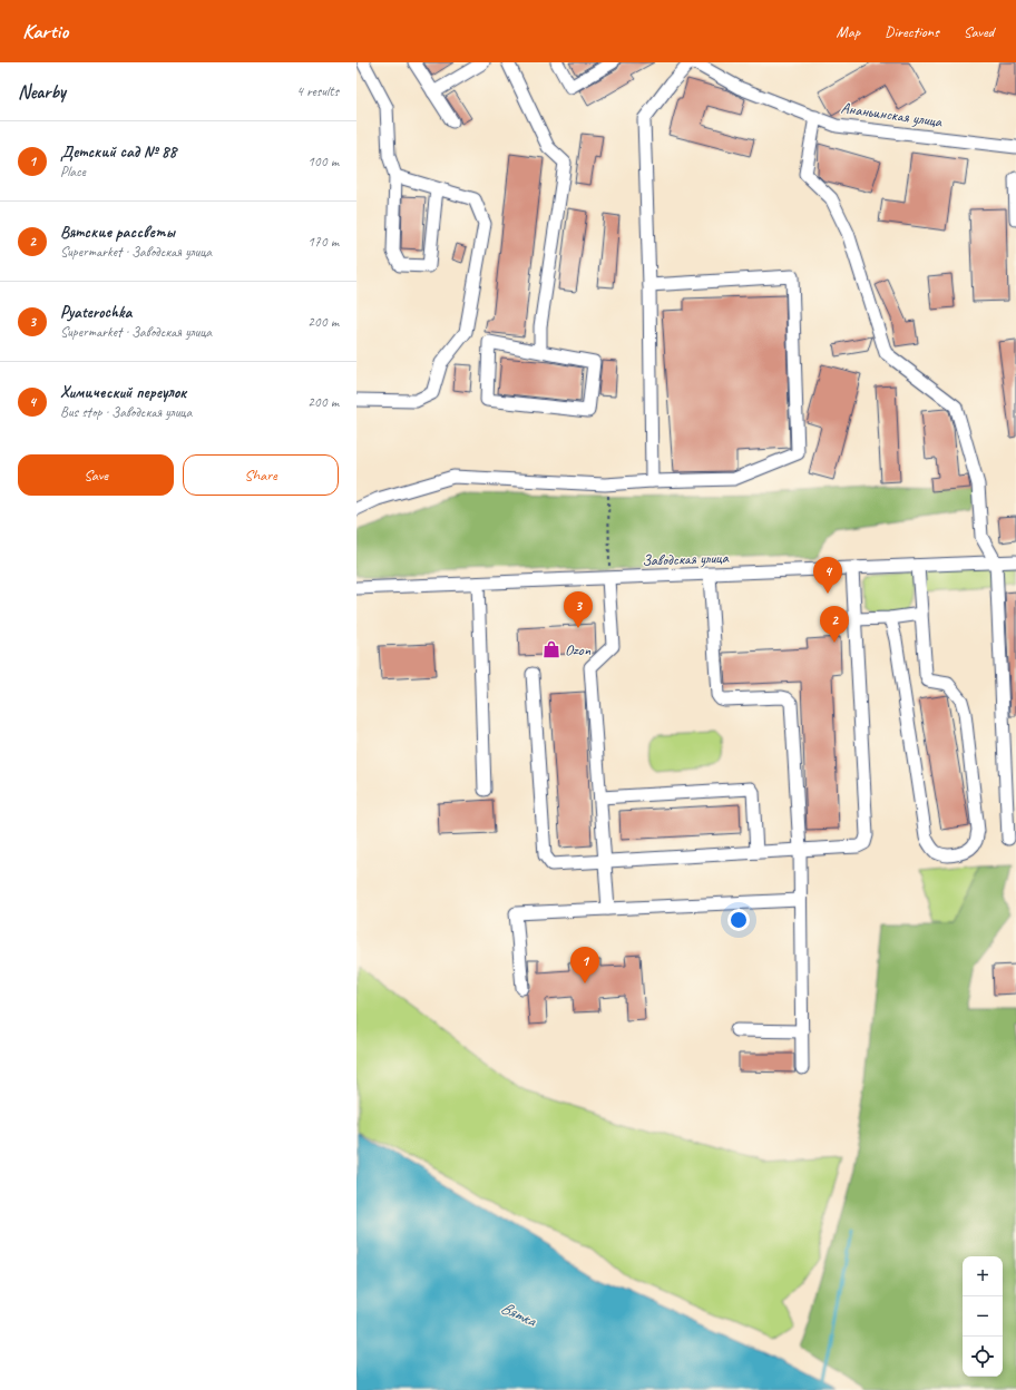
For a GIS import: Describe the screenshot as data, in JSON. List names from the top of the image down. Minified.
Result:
{"streets":{"street":["Ананьинская улица","Заводская улица"]},"water":["Вятка"],"places":{"shop":["Ozon"]},"page":{"header":"Kartio","nav":["Map","Directions","Saved"],"heading":["Nearby","4 results"],"list":[{"mark":"1","name":"Детский сад № 88","note":"Place","value":"100 m"},{"mark":"2","name":"Вятские рассветы","note":"Supermarket · Заводская улица","value":"170 m"},{"mark":"3","name":"Pyaterochka","note":"Supermarket · Заводская улица","value":"200 m"},{"mark":"4","name":"Химический переулок","note":"Bus stop · Заводская улица","value":"200 m"}],"buttons":["Save","Share"],"pins":["4","3","2","1"],"map_buttons":["+","−"]}}
